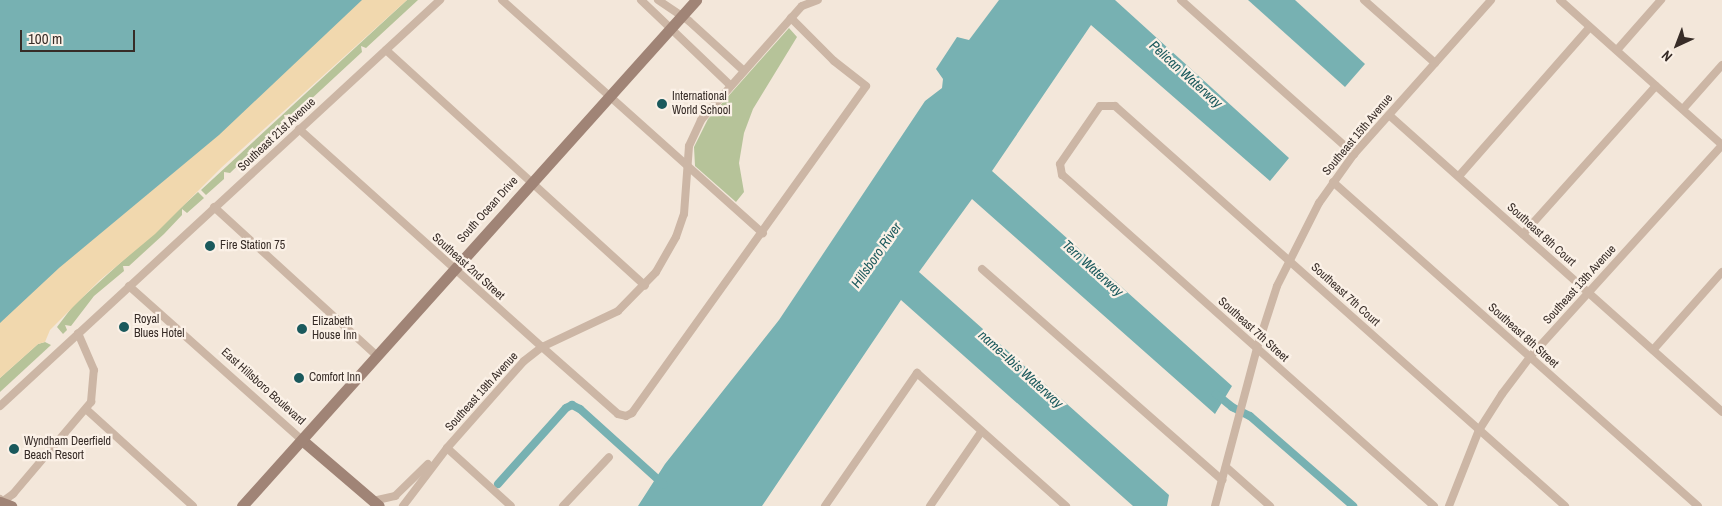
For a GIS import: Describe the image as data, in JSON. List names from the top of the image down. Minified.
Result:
{"streets":{"main road":["South Ocean Drive","East Hillsboro Boulevard"],"street":["Southeast 21st Avenue","Southeast 15th Avenue","Southeast 8th Court","Southeast 2nd Street","Southeast 13th Avenue","Southeast 7th Court","Southeast 7th Street","Southeast 8th Street","Southeast 19th Avenue"]},"crossings":[["Southeast 21st Avenue","Southeast 2nd Street"],["Southeast 21st Avenue","East Hillsboro Boulevard"],["Southeast 15th Avenue","Southeast 8th Court"],["Southeast 15th Avenue","Southeast 7th Court"],["Southeast 15th Avenue","Southeast 7th Street"],["Southeast 15th Avenue","Southeast 8th Street"],["South Ocean Drive","Southeast 2nd Street"],["South Ocean Drive","East Hillsboro Boulevard"],["Southeast 8th Court","Southeast 13th Avenue"],["Southeast 2nd Street","Southeast 19th Avenue"],["Southeast 13th Avenue","Southeast 7th Court"],["Southeast 13th Avenue","Southeast 8th Street"],["Southeast 7th Court","Southeast 7th Street"],["East Hillsboro Boulevard","Southeast 19th Avenue"]],"water":["Pelican Waterway","Hillsboro River","Tern Waterway","name=Ibis Waterway"],"places":["International World School","Fire Station 75","Royal Blues Hotel","Elizabeth House Inn","Comfort Inn","Wyndham Deerfield Beach Resort"],"scale_bar":"100 m","north":"bottom left"}
